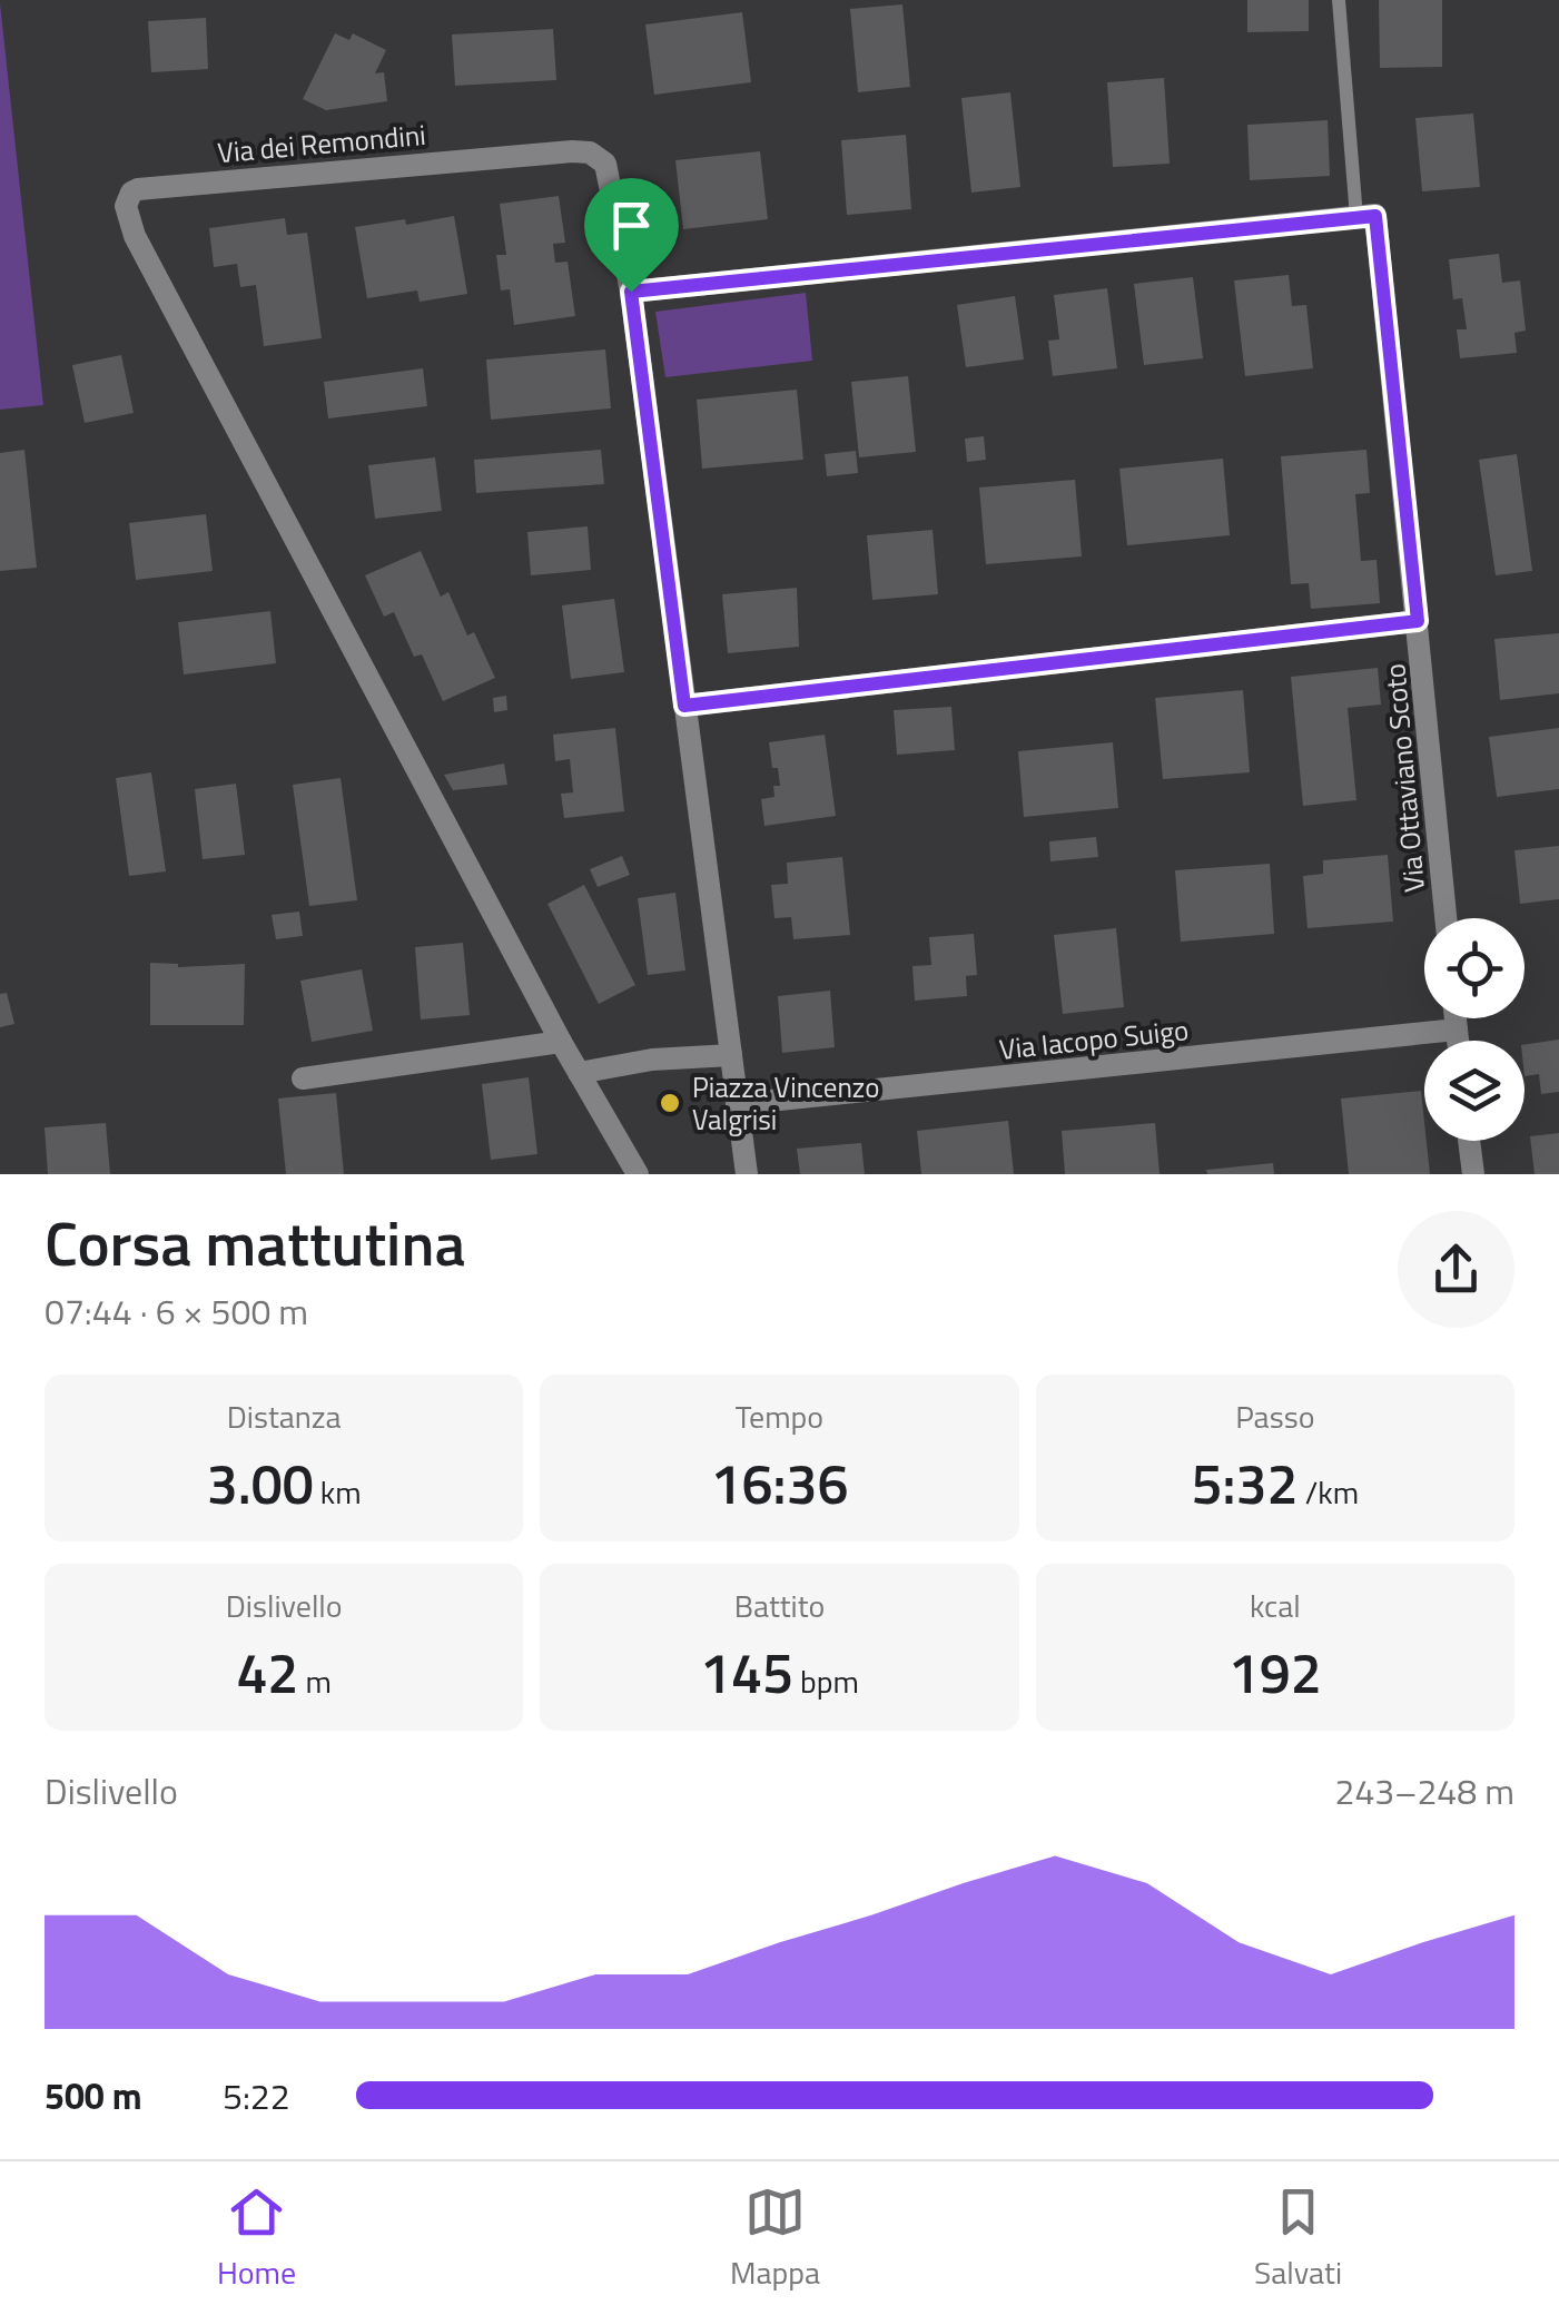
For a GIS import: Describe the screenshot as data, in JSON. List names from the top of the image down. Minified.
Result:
{"streets":{"street":["Via dei Remondini","Via Ottaviano Scoto","Via Iacopo Suigo"]},"places":["Piazza Vincenzo Valgrisi"],"page":{"heading":["Corsa mattutina","07:44 · 6 × 500 m"],"stats":[["Distanza","3.00 km"],["Tempo","16:36"],["Passo","5:32 /km"],["Dislivello","42 m"],["Battito","145 bpm"],["kcal","192"]],"chart":["Dislivello","243–248 m"],"list":[{"name":"500 m","note":"5:22"}],"tabs":["Home","Mappa","Salvati"]}}
